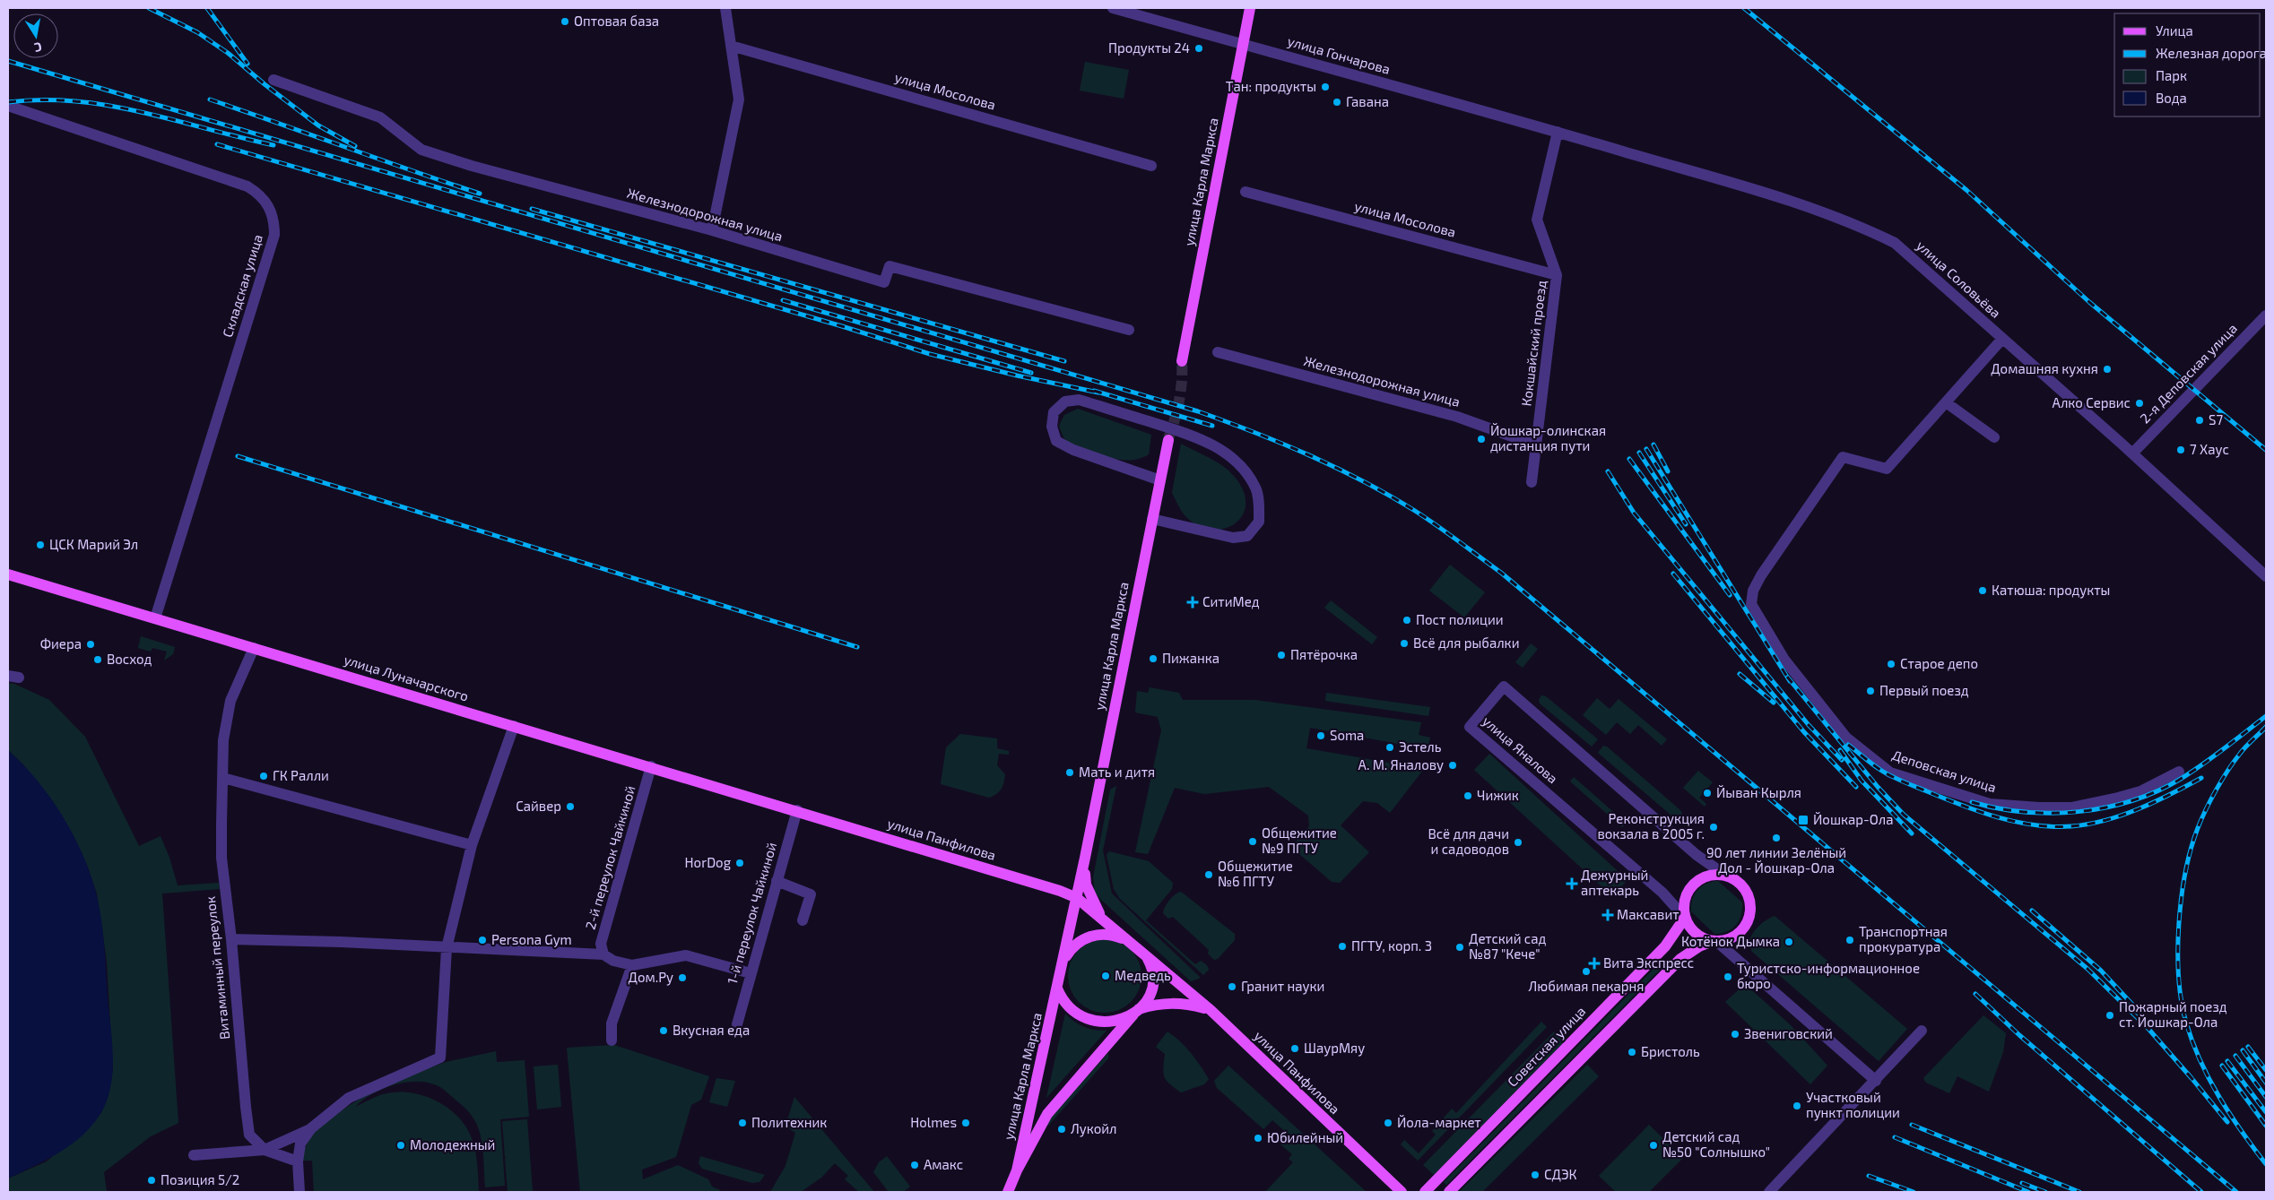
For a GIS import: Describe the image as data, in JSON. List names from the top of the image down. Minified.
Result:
{"streets":{"main road":["улица Карла Маркса","улица Луначарского","улица Панфилова","Советская улица"],"street":["улица Гончарова","улица Мосолова","Железнодорожная улица","улица Соловьёва","Складская улица","Кокшайский проезд","2-я Деповская улица","улица Яналова","Деповская улица","2-й переулок Чайкиной","1-й переулок Чайкиной","Витаминный переулок"]},"crossings":[["улица Гончарова","улица Карла Маркса"],["улица Гончарова","улица Соловьёва"],["улица Гончарова","Кокшайский проезд"],["улица Мосолова","Кокшайский проезд"],["улица Карла Маркса","улица Панфилова"],["Железнодорожная улица","Кокшайский проезд"],["улица Соловьёва","Кокшайский проезд"],["улица Соловьёва","2-я Деповская улица"],["Складская улица","улица Луначарского"],["улица Луначарского","улица Панфилова"],["улица Луначарского","2-й переулок Чайкиной"],["улица Луначарского","1-й переулок Чайкиной"],["улица Луначарского","Витаминный переулок"],["улица Яналова","Советская улица"],["улица Панфилова","1-й переулок Чайкиной"]],"places":{"other":["Оптовая база","Продукты 24","Тан: продукты","Гавана","Домашняя кухня","Алко Сервис","S7","Йошкар-олинская дистанция пути","7 Хаус","ЦСК Марий Эл","Катюша: продукты","Пост полиции","Всё для рыбалки","Фиера","Пятёрочка","Пижанка","Восход","Старое депо","Первый поезд","Soma","Эстель","А. М. Яналову","Мать и дитя","ГК Ралли","Йыван Кырля","Чижик","Сайвер","Реконструкция вокзала в 2005 г.","90 лет линии Зелёный Дол - Йошкар-Ола","Общежитие №9 ПГТУ","Всё для дачи и садоводов","HorDog","Общежитие №6 ПГТУ","Persona Gym","Транспортная прокуратура","Котёнок Дымка","ПГТУ, корп. 3","Детский сад №87 \"Кече\"","Любимая пекарня","Медведь","Туристско-информационное бюро","Дом.Ру","Гранит науки","Пожарный поезд ст. Йошкар-Ола","Вкусная еда","Звениговский","ШаурМяу","Бристоль","Участковый пункт полиции","Политехник","Holmes","Йола-маркет","Лукойл","Юбилейный","Молодежный","Детский сад №50 \"Солнышко\"","Амакс","СДЭК","Позиция 5/2"],"health":["СитиМед","Дежурный аптекарь","Максавит","Вита Экспресс"],"transit":["Йошкар-Ола"]},"legend":["Улица","Железная дорога","Парк","Вода"],"north":"bottom"}
